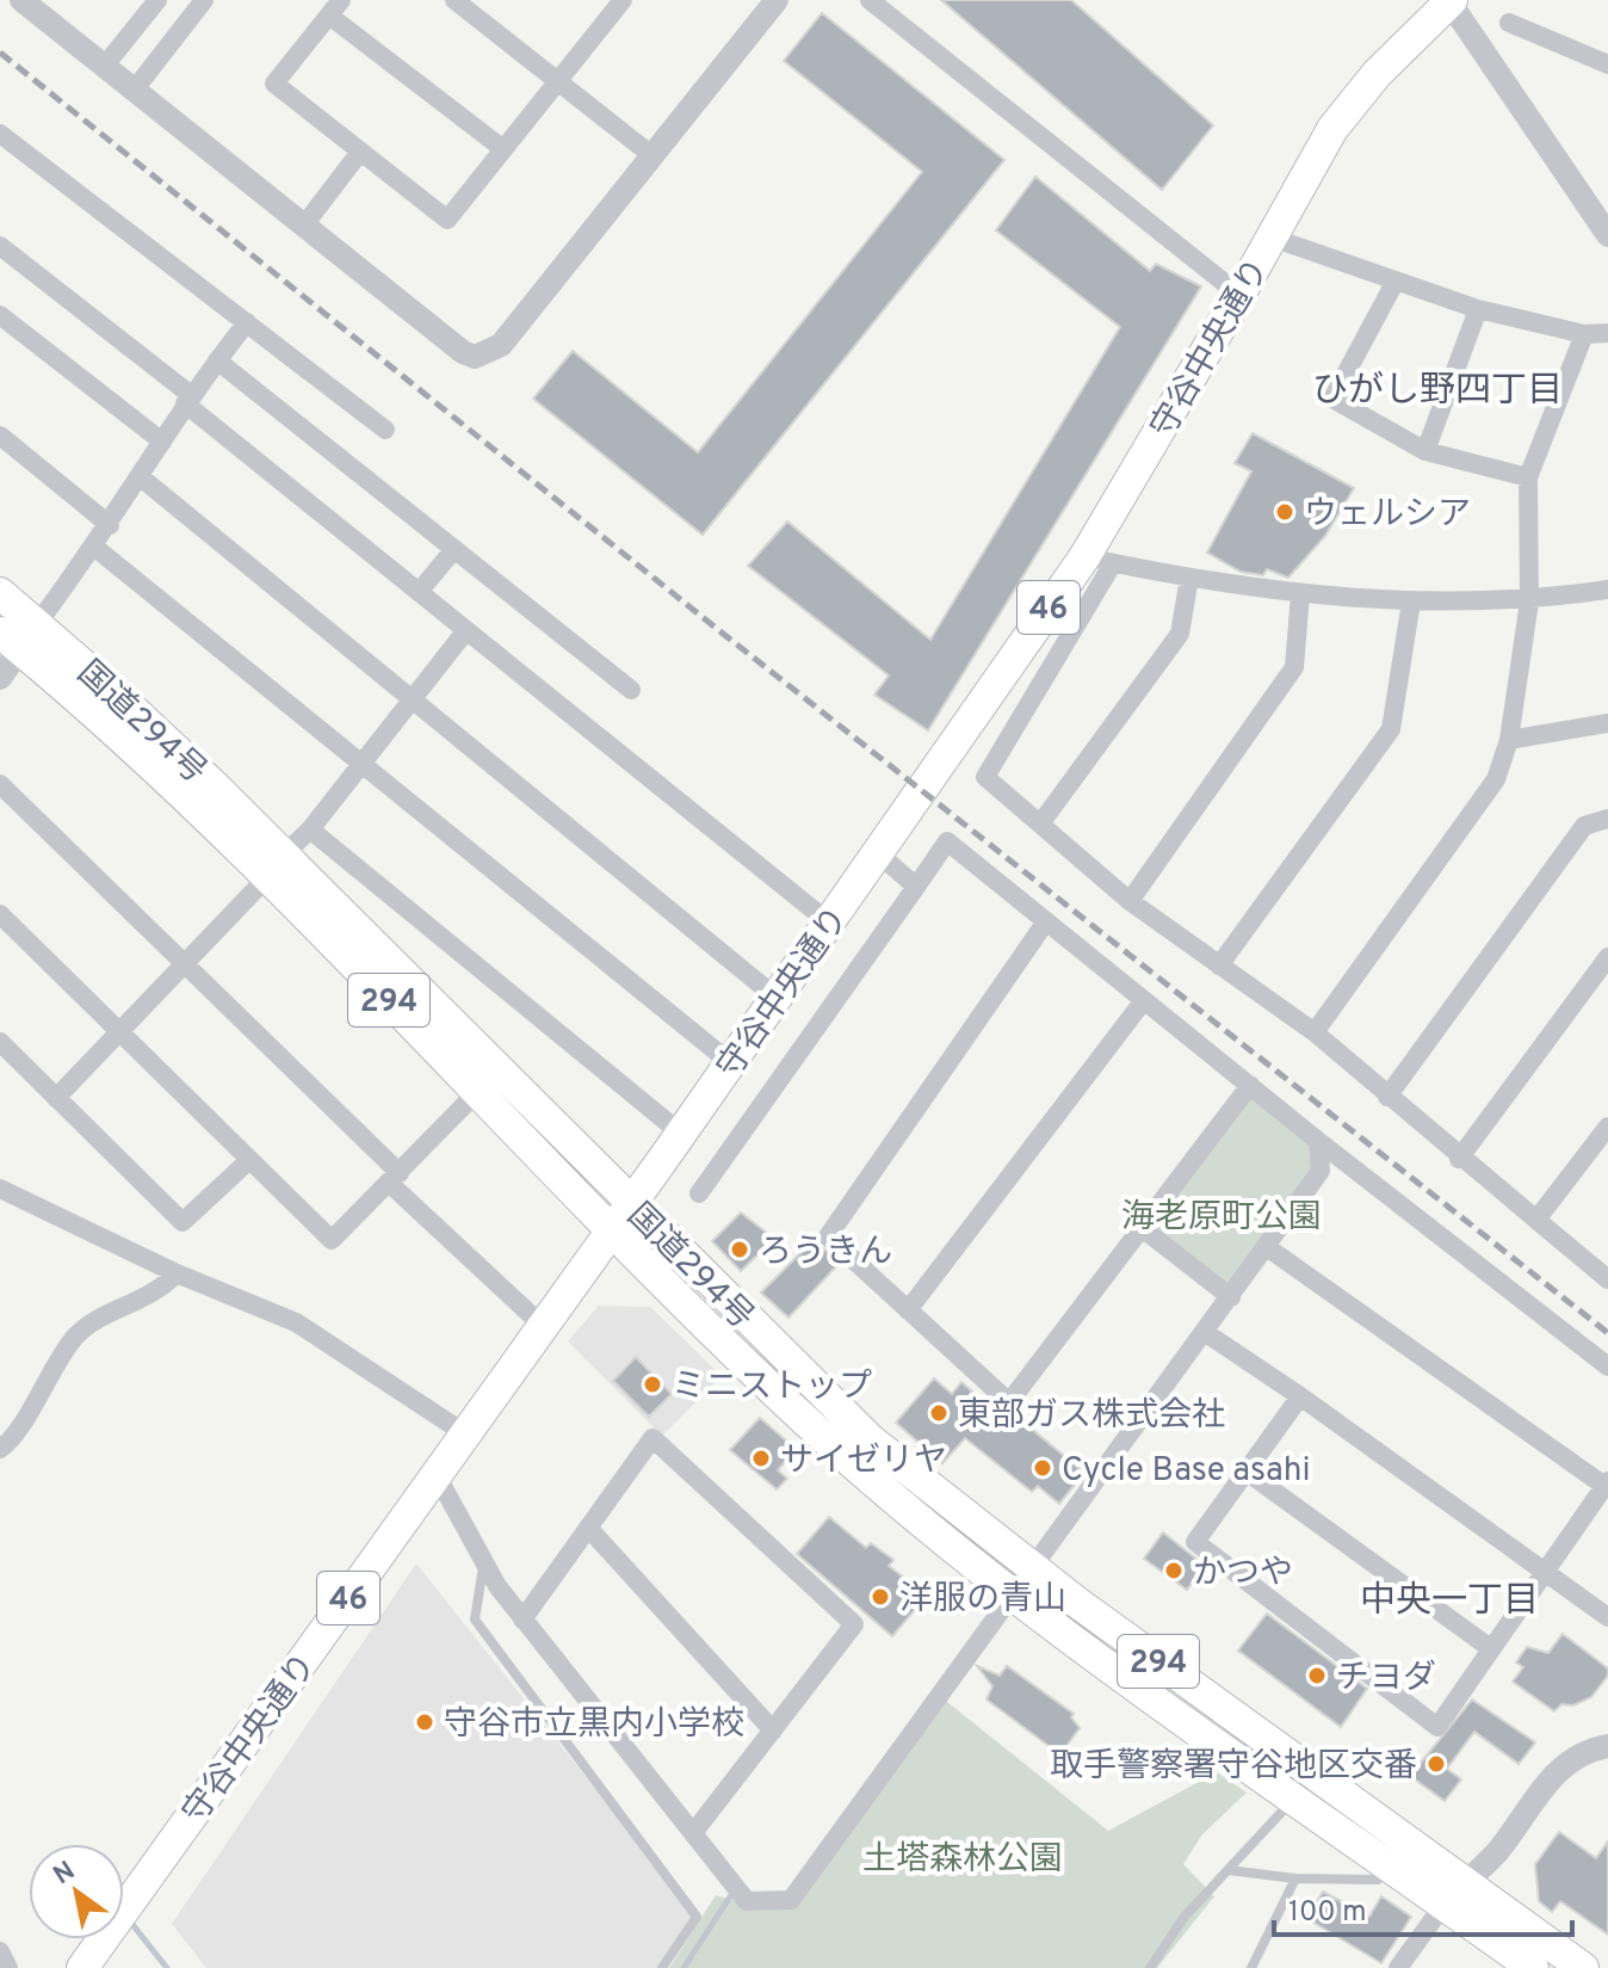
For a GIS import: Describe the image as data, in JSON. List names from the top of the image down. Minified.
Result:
{"streets":{"main road":["守谷中央通り","46","国道294号","294"]},"crossings":[["守谷中央通り","国道294号"]],"districts":["ひがし野四丁目","中央一丁目"],"parks":["海老原町公園","土塔森林公園"],"places":["ウェルシア","ろうきん","ミニストップ","東部ガス株式会社","サイゼリヤ","Cycle Base asahi","かつや","洋服の青山","チヨダ","守谷市立黒内小学校","取手警察署守谷地区交番"],"scale_bar":"100 m","north":"top left"}
